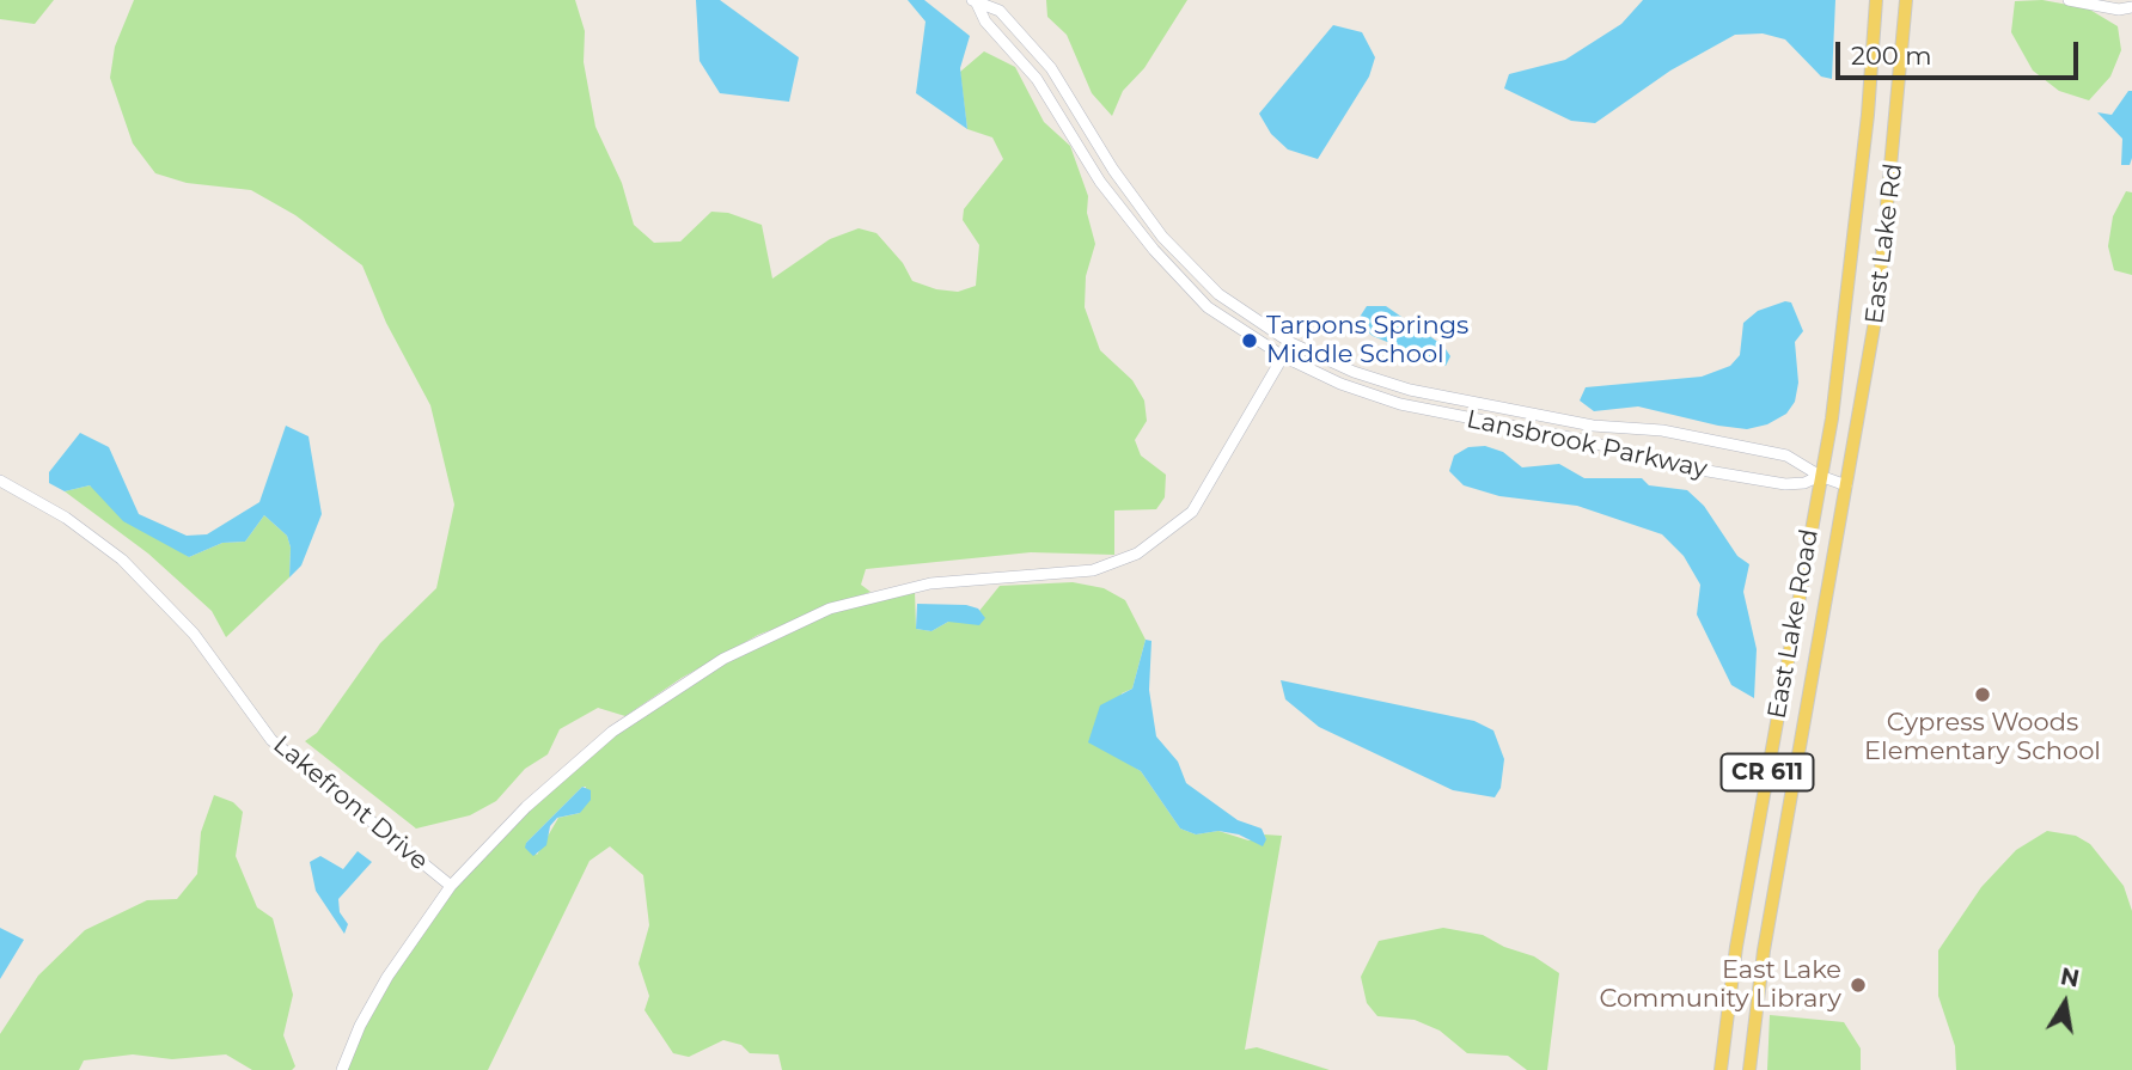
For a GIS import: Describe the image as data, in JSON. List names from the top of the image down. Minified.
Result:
{"streets":{"main road":["East Lake Rd","East Lake Road","CR 611"],"street":["Lansbrook Parkway","Lakefront Drive"]},"crossings":[["East Lake Rd","Lansbrook Parkway"],["East Lake Rd","East Lake Road"],["East Lake Rd","CR 611"],["Lansbrook Parkway","East Lake Road"]],"places":["Tarpons Springs Middle School","Cypress Woods Elementary School","East Lake Community Library"],"scale_bar":"200 m","north":"top"}
